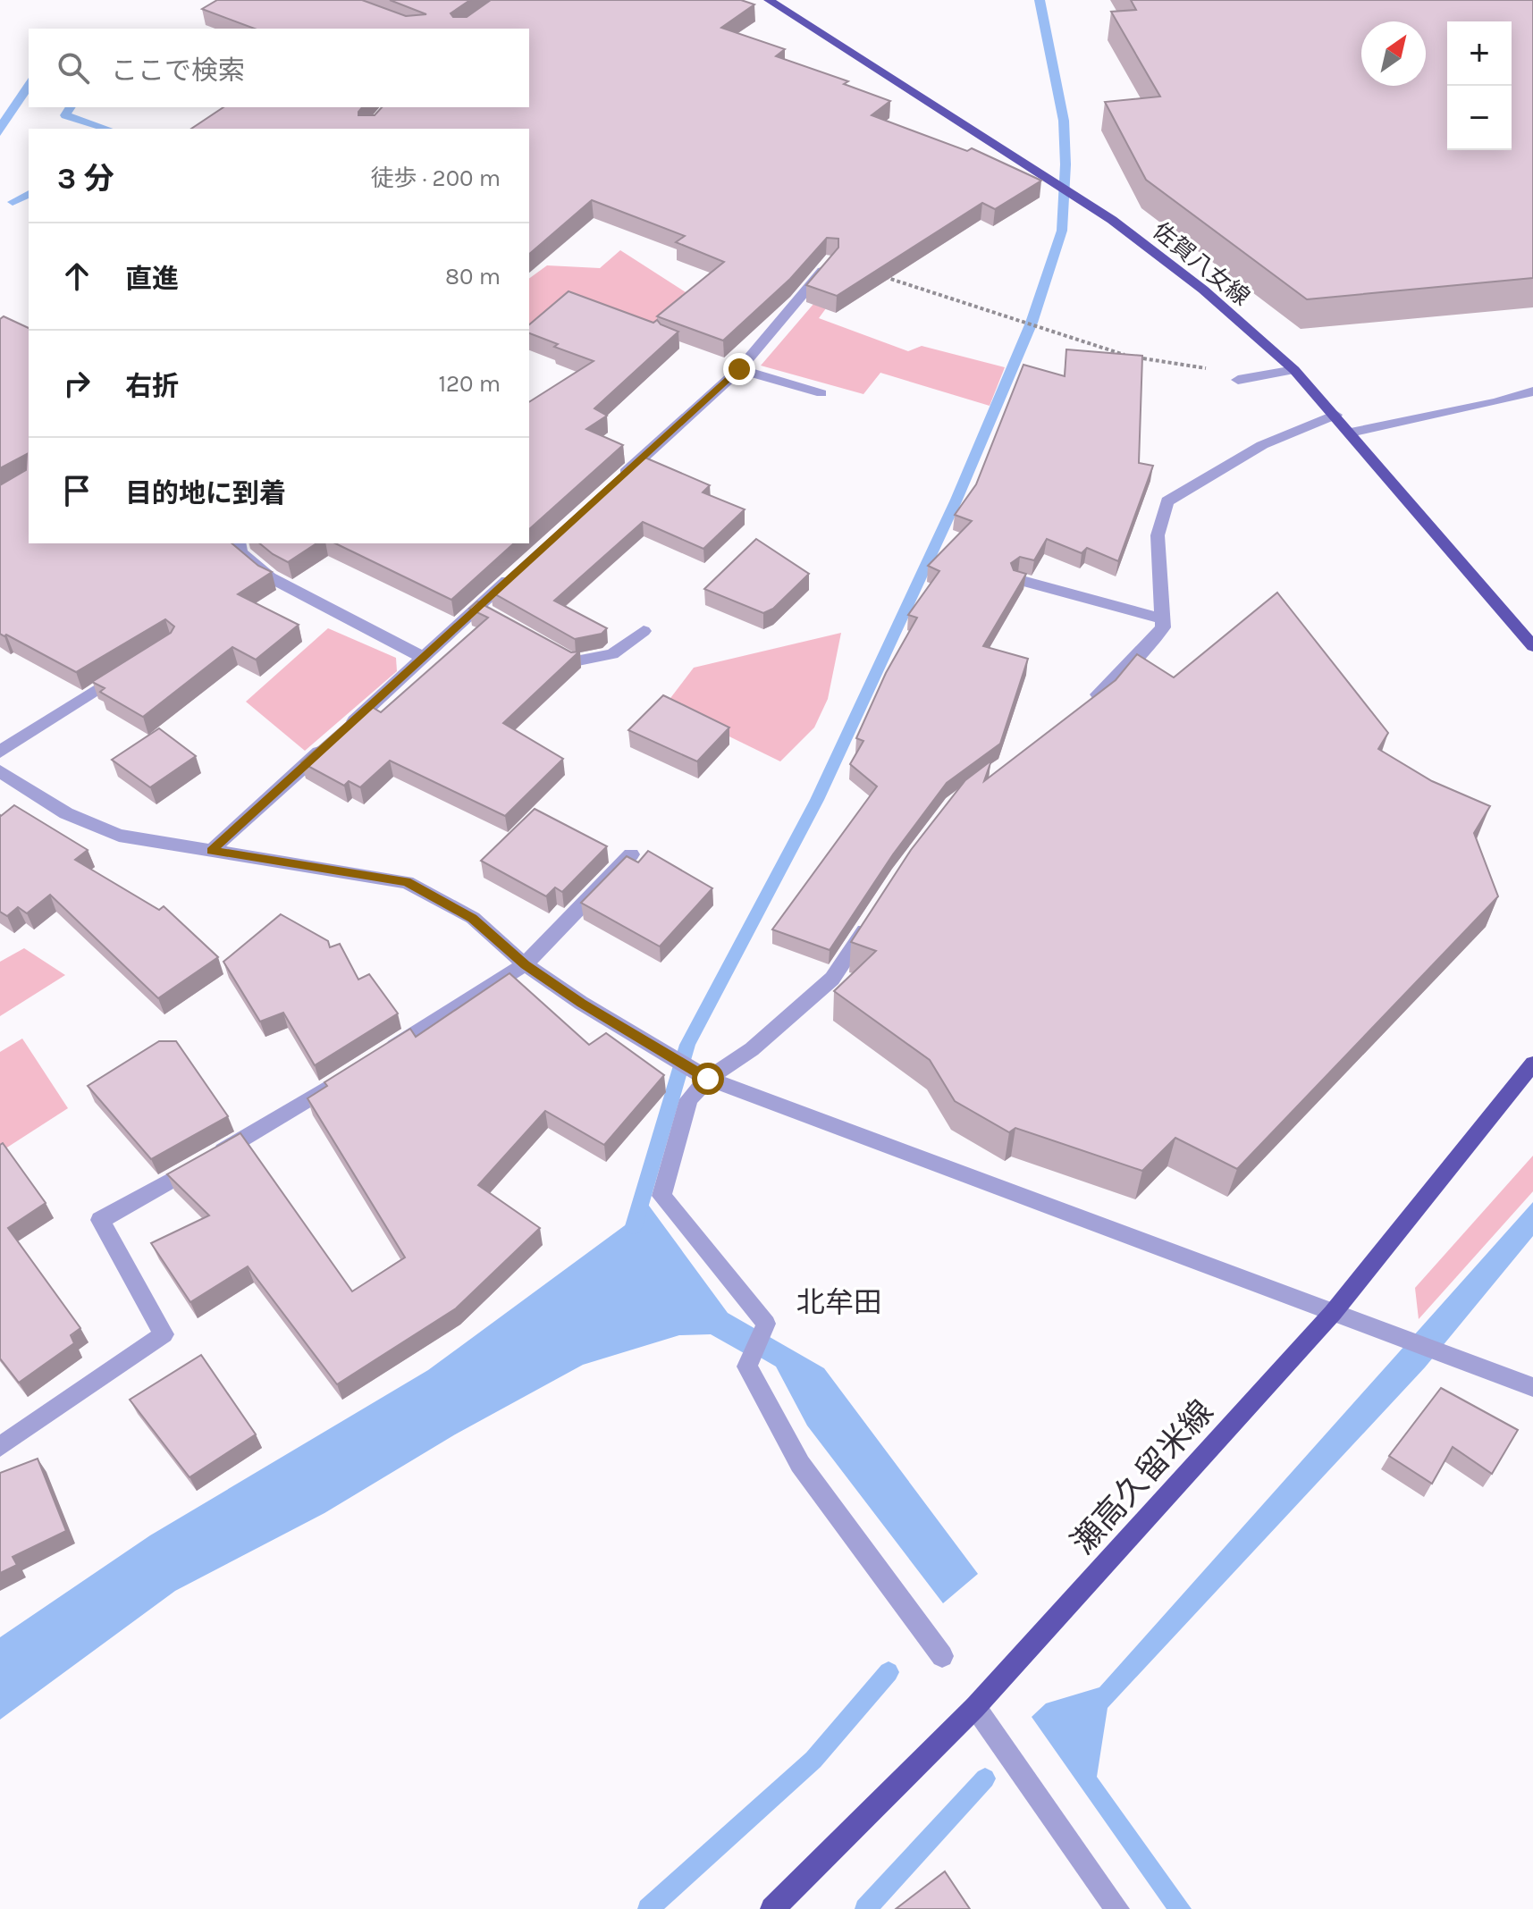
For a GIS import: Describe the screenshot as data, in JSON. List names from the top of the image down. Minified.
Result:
{"streets":{"main road":["佐賀八女線","瀬高久留米線"]},"districts":["北牟田"],"north":"top right","page":{"map_buttons":["+","−"],"search":"ここで検索","heading":["3 分","徒歩 · 200 m"],"list":[["直進","80 m"],["右折","120 m"],"目的地に到着"]}}
